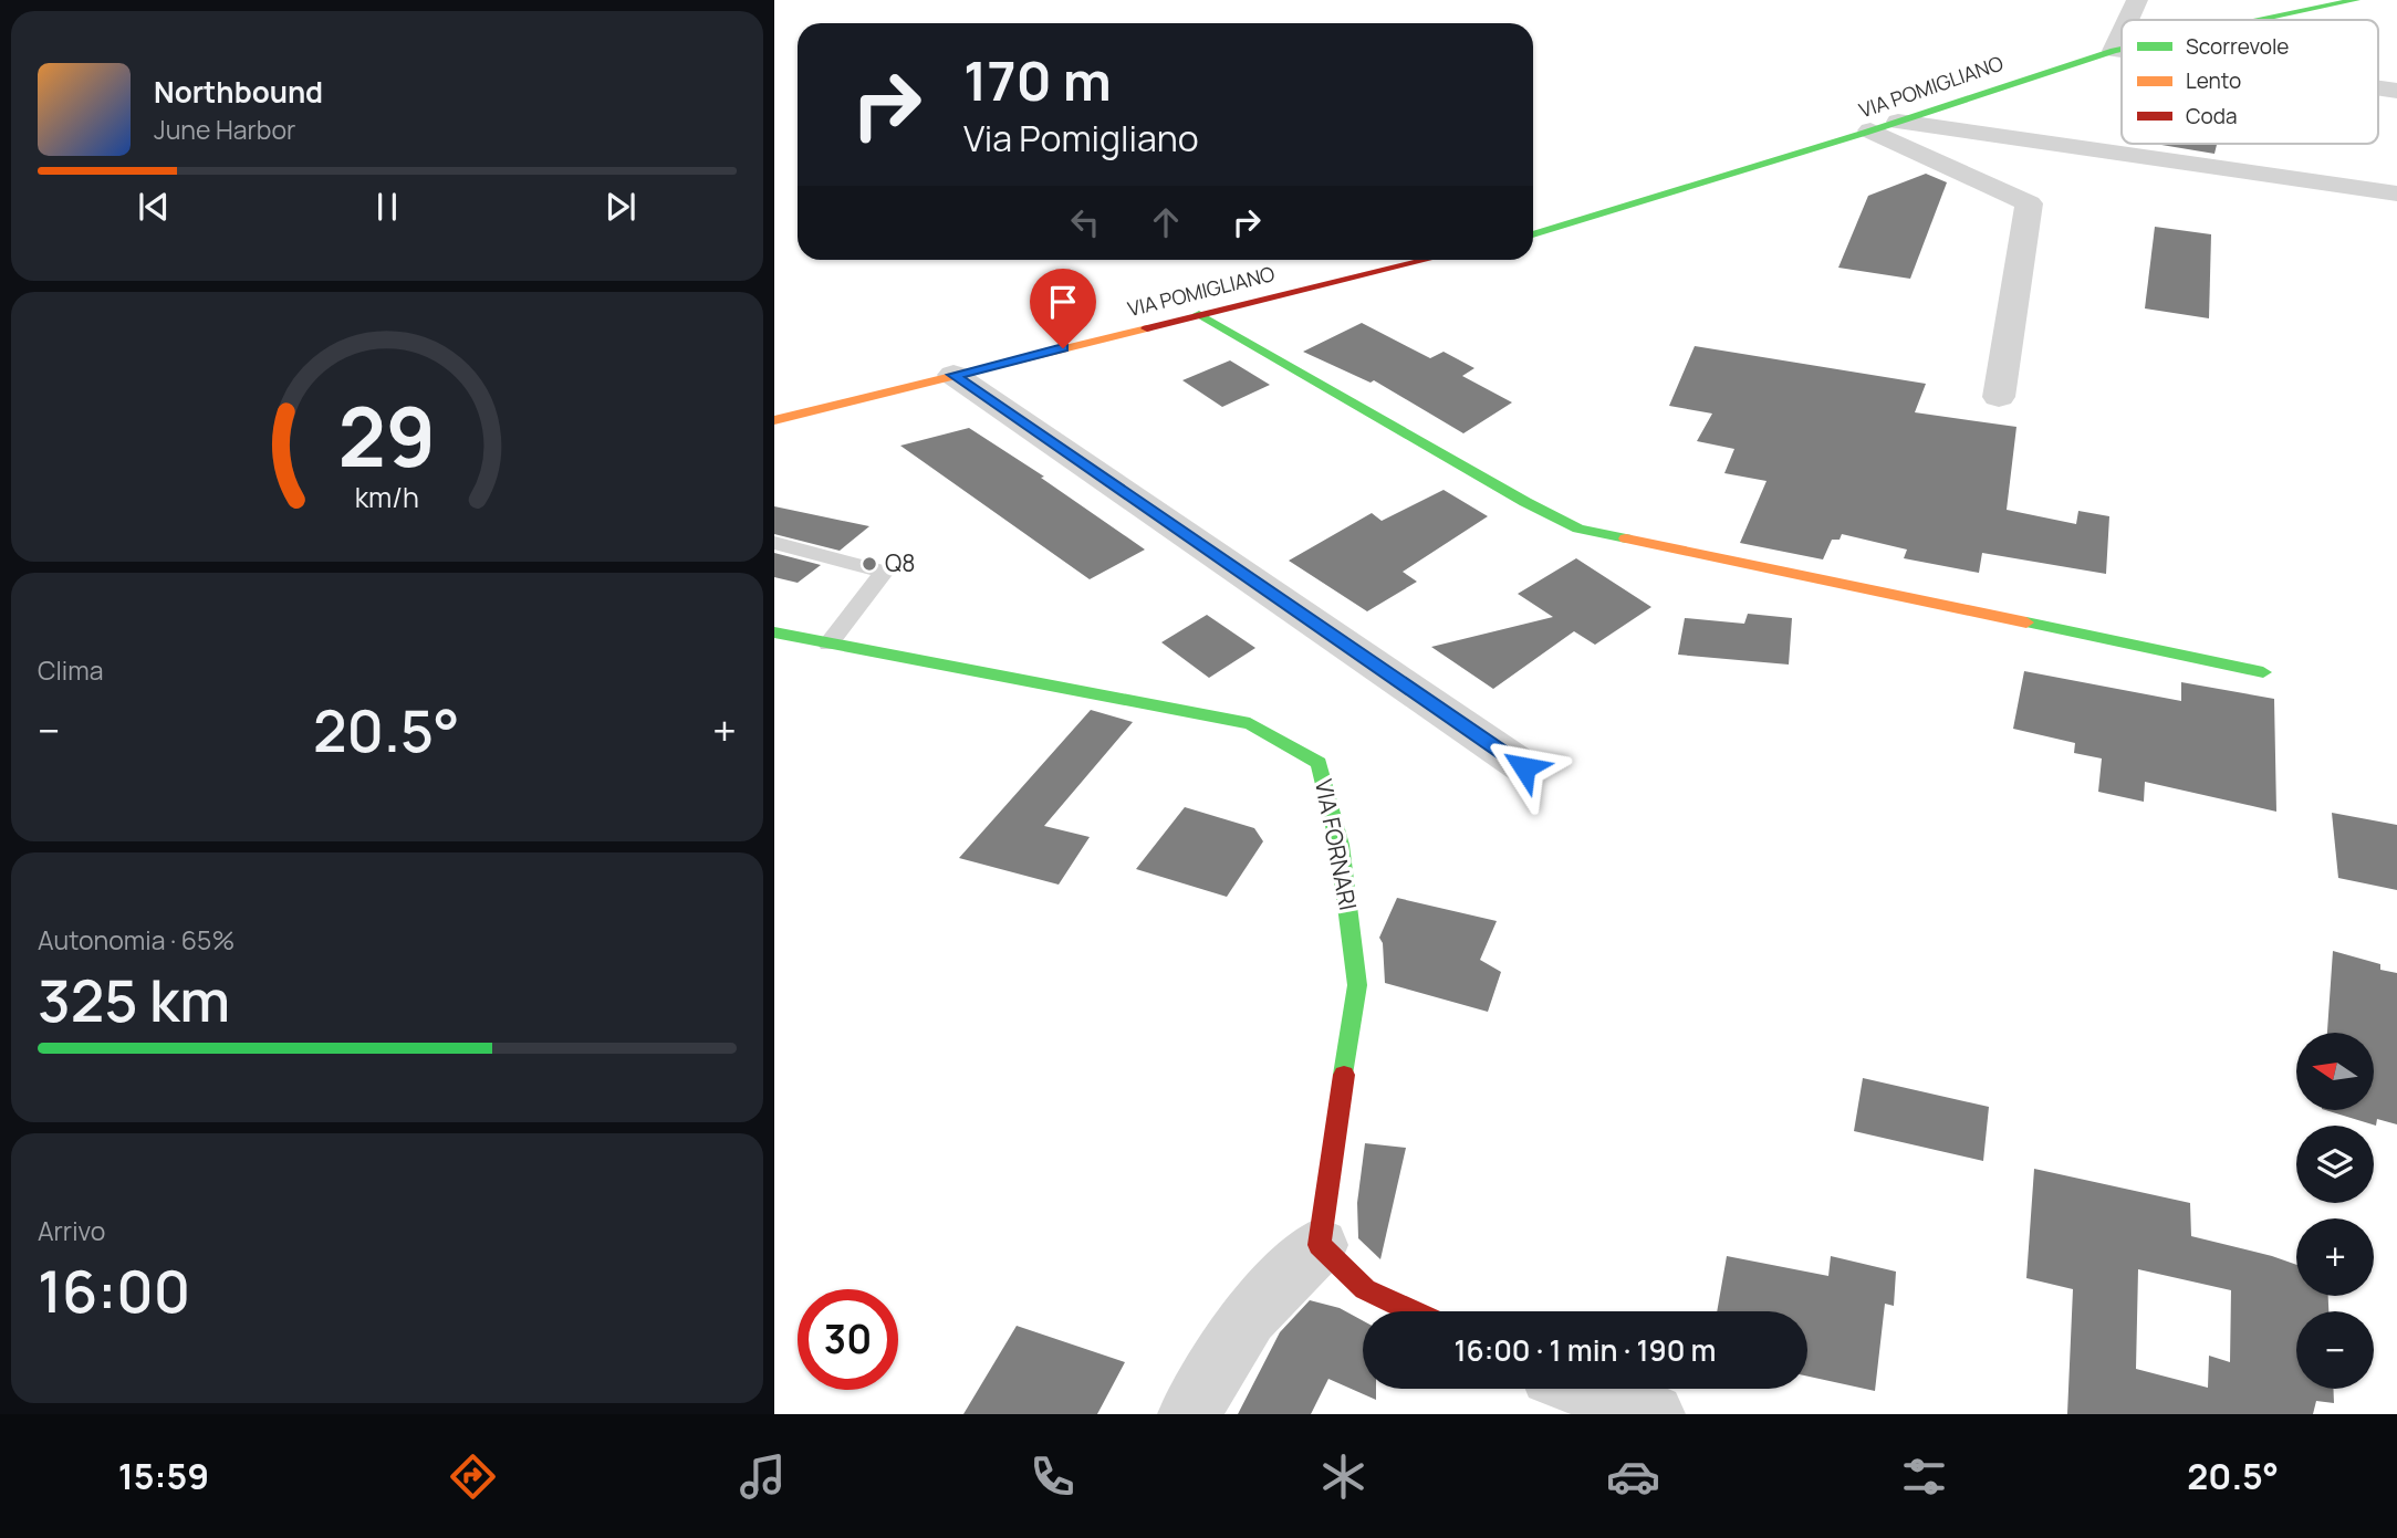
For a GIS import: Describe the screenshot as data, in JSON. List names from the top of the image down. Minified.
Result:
{"streets":{"street":["VIA POMIGLIANO","VIA FORNARI"]},"places":["Q8"],"legend":["Scorrevole","Lento","Coda"],"north":"left","page":{"turn":["170 m","Via Pomigliano"],"song":["Northbound","June Harbor"],"tile":["Clima",["Autonomia · 65%","325 km"],["Arrivo","16:00"]],"heat":["−","20.5°","+"],"map_buttons":["+","−"],"limit":"30","trip":"16:00 · 1 min · 190 m","tabs":["15:59","20.5°"],"gauge":["29","km/h"]}}
